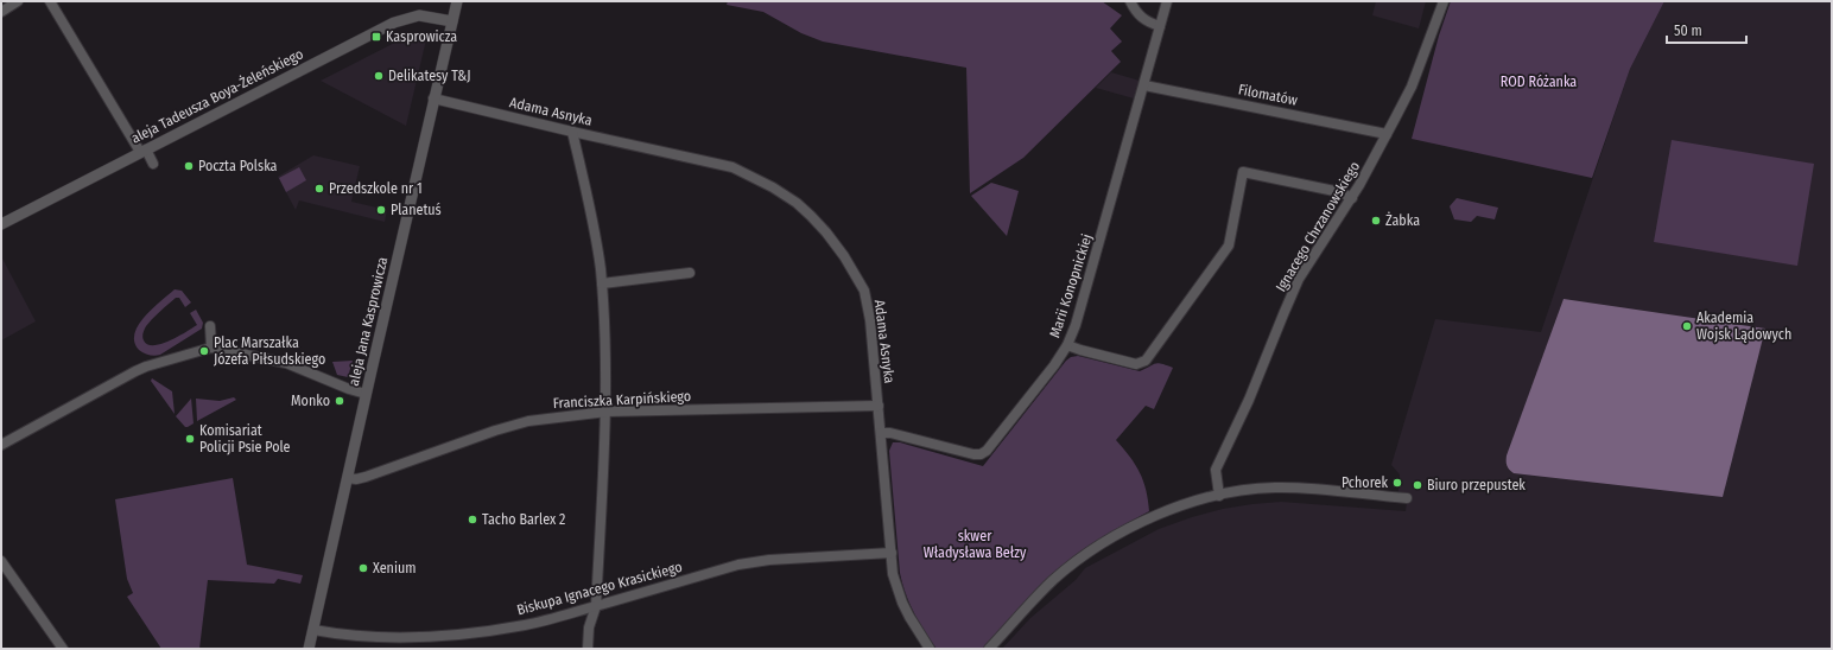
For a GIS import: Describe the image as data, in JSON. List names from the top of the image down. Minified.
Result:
{"streets":{"street":["Filomatów","aleja Tadeusza Boya-Żeleńskiego","Adama Asnyka","Ignacego Chrzanowskiego","Marii Konopnickiej","aleja Jana Kasprowicza","Franciszka Karpińskiego","Biskupa Ignacego Krasickiego"]},"crossings":[["Filomatów","Ignacego Chrzanowskiego"],["Filomatów","Marii Konopnickiej"],["aleja Tadeusza Boya-Żeleńskiego","aleja Jana Kasprowicza"],["Adama Asnyka","Marii Konopnickiej"],["Adama Asnyka","aleja Jana Kasprowicza"],["Adama Asnyka","Franciszka Karpińskiego"],["Adama Asnyka","Biskupa Ignacego Krasickiego"],["aleja Jana Kasprowicza","Franciszka Karpińskiego"],["aleja Jana Kasprowicza","Biskupa Ignacego Krasickiego"]],"parks":["ROD Różanka","skwer Władysława Bełzy"],"places":{"transit":["Kasprowicza"],"other":["Delikatesy T&J","Poczta Polska","Przedszkole nr 1","Planetuś","Żabka","Akademia Wojsk Lądowych","Plac Marszałka Józefa Piłsudskiego","Monko","Komisariat Policji Psie Pole","Pchorek","Biuro przepustek","Tacho Barlex 2","Xenium"]},"scale_bar":"50 m"}
